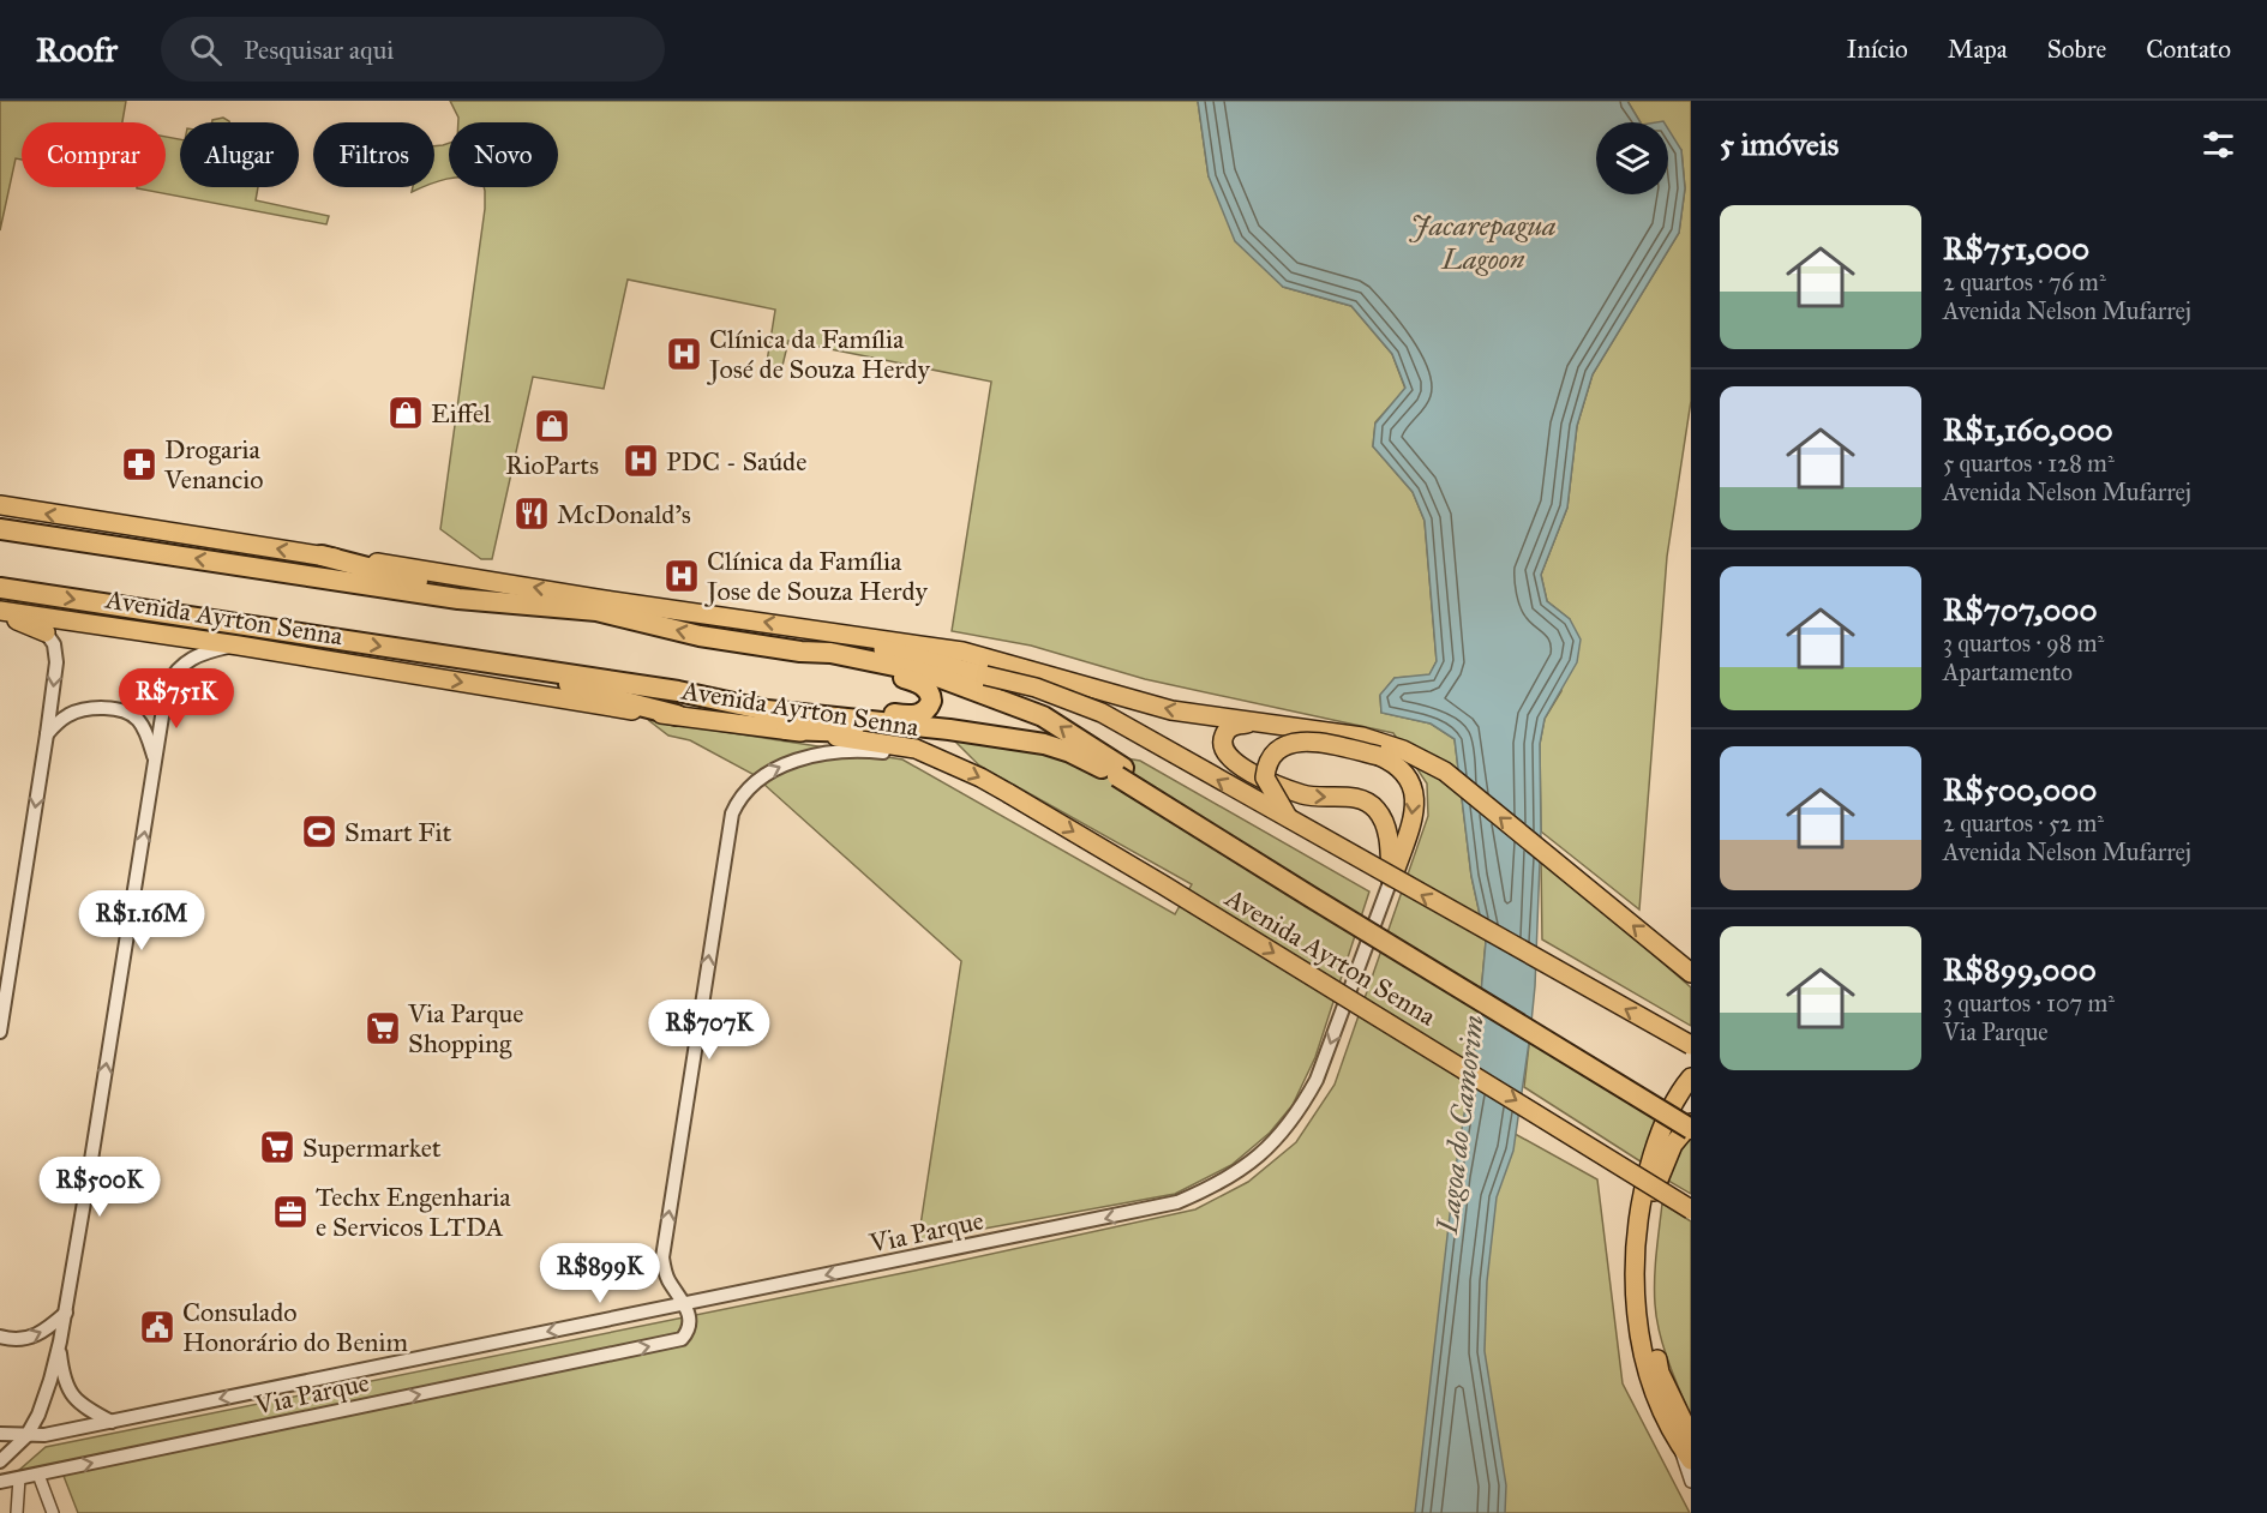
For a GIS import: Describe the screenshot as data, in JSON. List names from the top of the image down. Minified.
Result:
{"streets":{"highway":["Avenida Ayrton Senna"],"street":["Via Parque"]},"water":["Jacarepagua Lagoon","Lagoa do Camorim"],"places":{"hospital":["Clínica da Família José de Souza Herdy","PDC - Saúde","Clínica da Família Jose de Souza Herdy"],"shop":["Eiffel","RioParts"],"pharmacy":["Drogaria Venancio"],"restaurant":["McDonald's"],"sports":["Smart Fit"],"supermarket":["Via Parque Shopping","Supermarket"],"office":["Techx Engenharia e Servicos LTDA"],"public building":["Consulado Honorário do Benim"]},"page":{"header":"Roofr","search":"Pesquisar aqui","nav":["Início","Mapa","Sobre","Contato"],"heading":"5 imóveis","chip":["Comprar","Alugar","Filtros","Novo"],"list":[{"name":"R$751,000","note":"2 quartos · 76 m² · Avenida Nelson Mufarrej"},{"name":"R$1,160,000","note":"5 quartos · 128 m² · Avenida Nelson Mufarrej"},{"name":"R$707,000","note":"3 quartos · 98 m² · Apartamento"},{"name":"R$500,000","note":"2 quartos · 52 m² · Avenida Nelson Mufarrej"},{"name":"R$899,000","note":"3 quartos · 107 m² · Via Parque"}],"price":["R$751K","R$1.16M","R$707K","R$500K","R$899K"]}}
